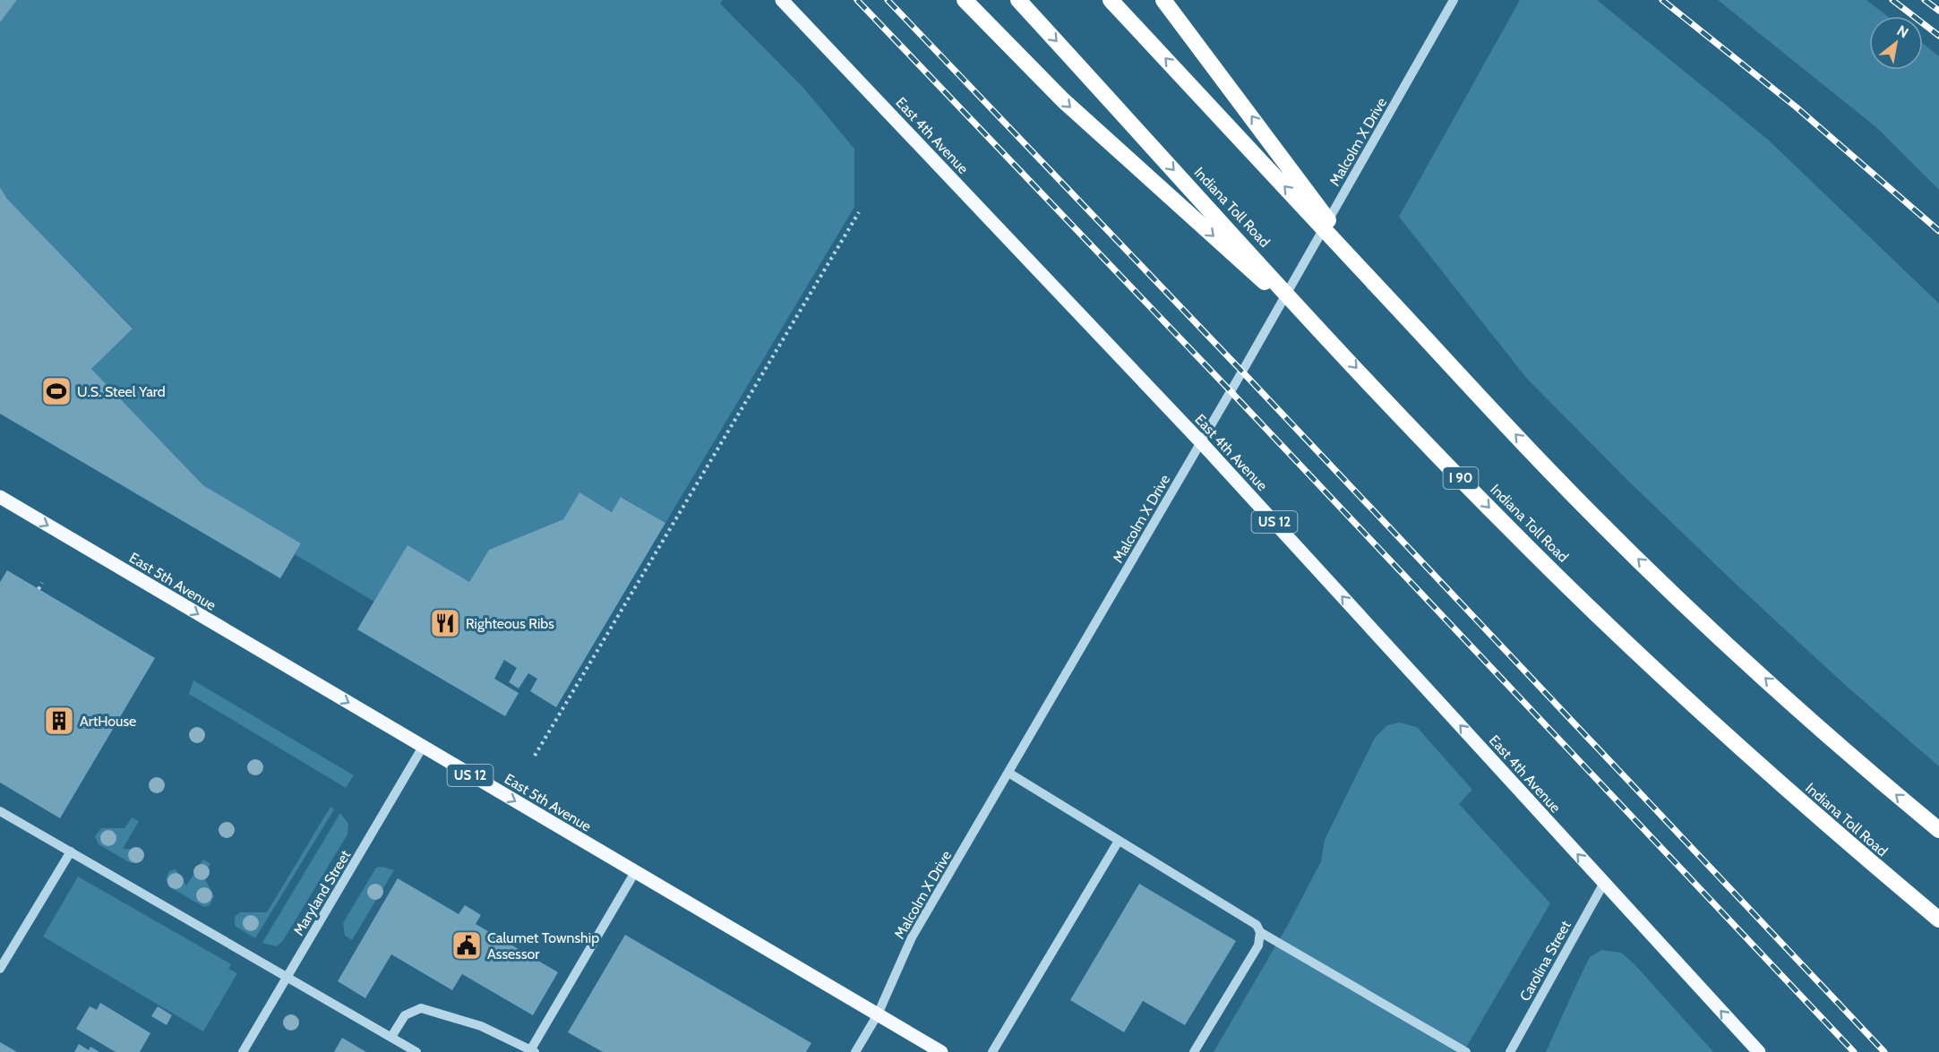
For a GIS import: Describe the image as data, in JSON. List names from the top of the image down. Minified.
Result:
{"streets":{"highway":["Indiana Toll Road","I 90"],"main road":["East 4th Avenue","US 12","East 5th Avenue"],"street":["Malcolm X Drive","Maryland Street","Carolina Street"]},"crossings":[["East 4th Avenue","Malcolm X Drive"],["East 4th Avenue","Carolina Street"],["Malcolm X Drive","East 5th Avenue"],["East 5th Avenue","Maryland Street"]],"one_way":["East 4th Avenue","East 5th Avenue"],"places":{"sports":["U.S. Steel Yard"],"restaurant":["Righteous Ribs"],"building":["ArtHouse"],"public building":["Calumet Township Assessor"]},"north":"top right"}
